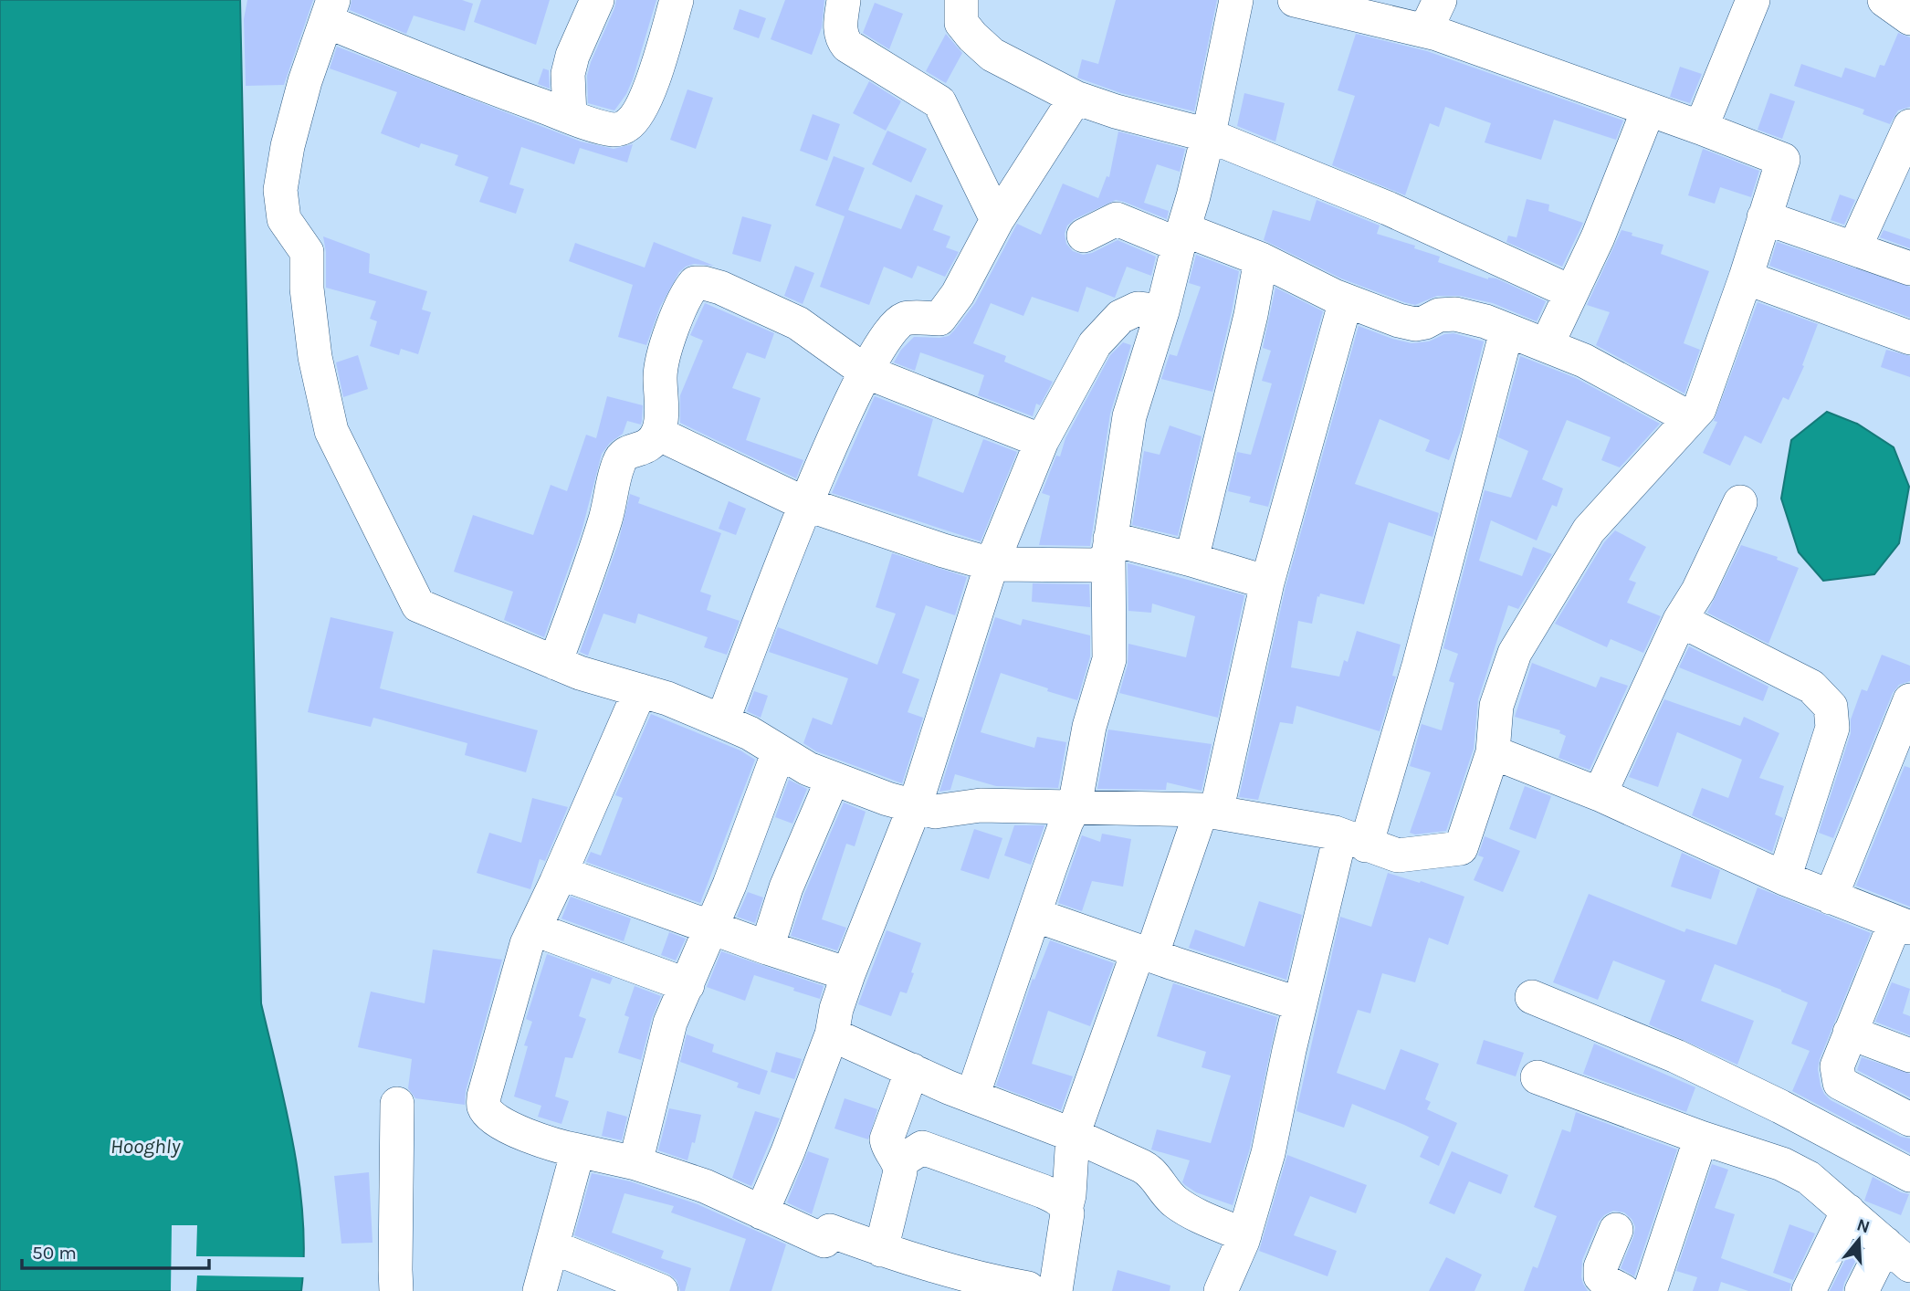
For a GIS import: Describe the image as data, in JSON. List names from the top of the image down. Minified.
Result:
{"water":["Hooghly"],"scale_bar":"50 m","north":"top"}
